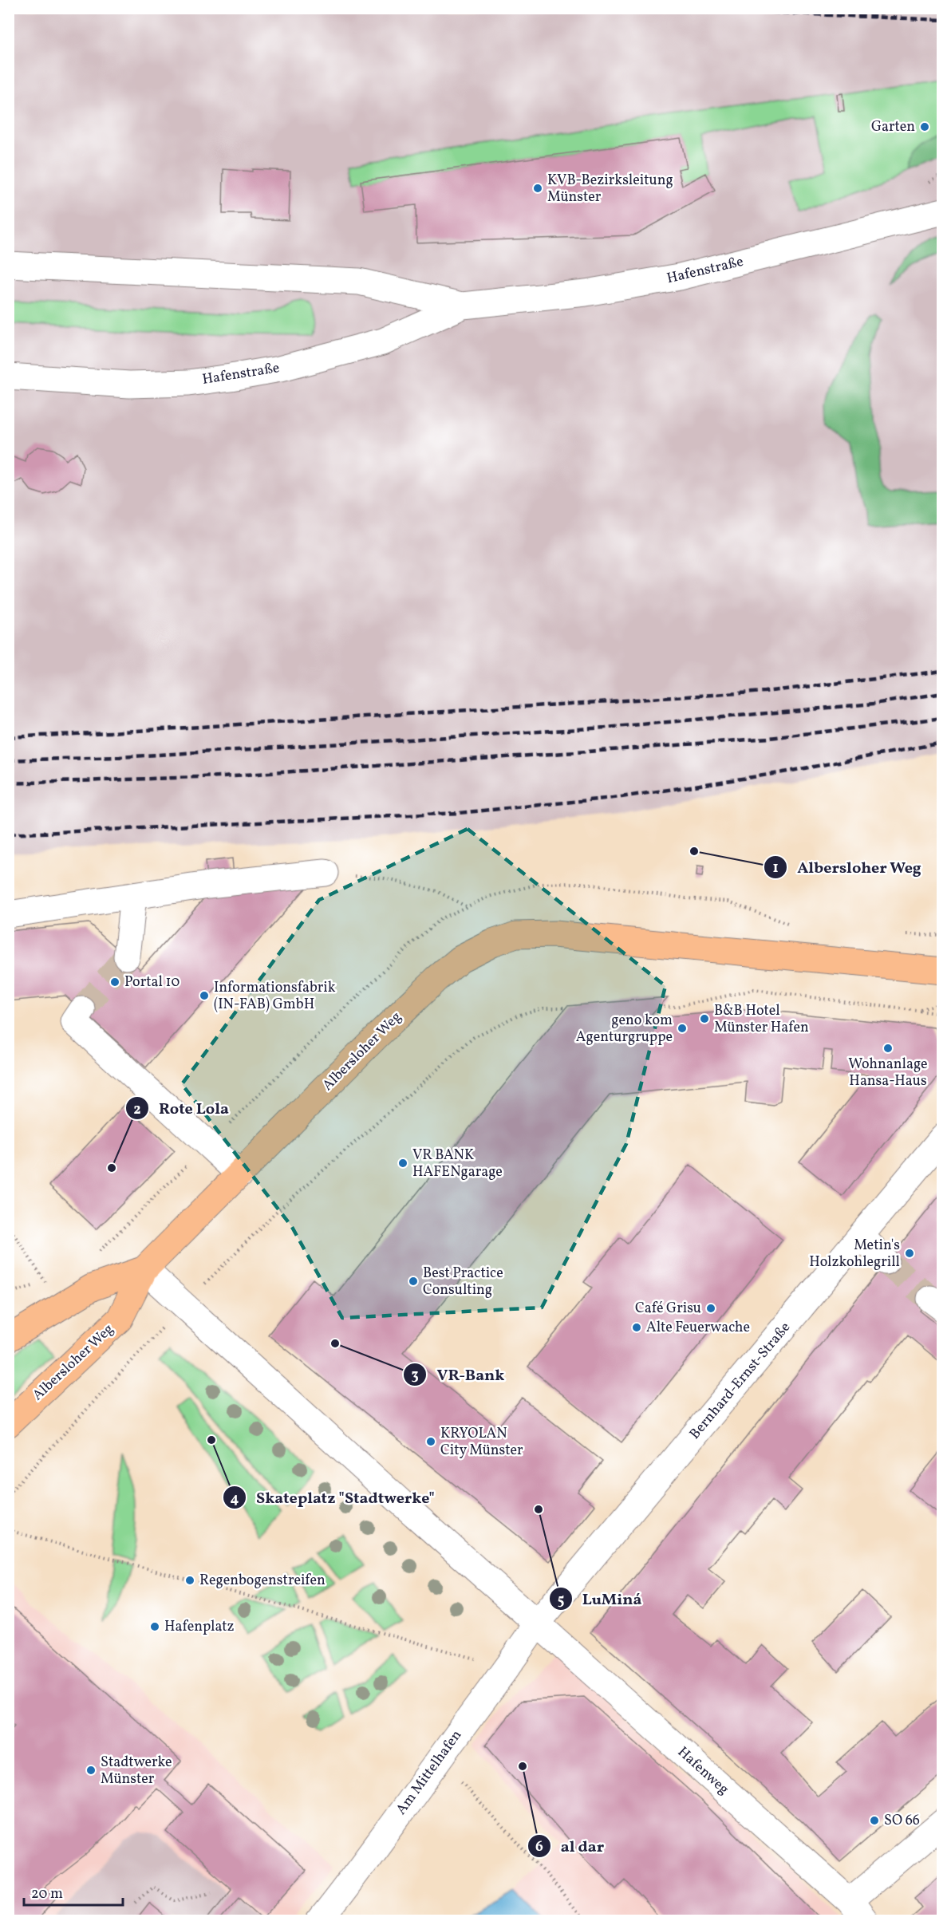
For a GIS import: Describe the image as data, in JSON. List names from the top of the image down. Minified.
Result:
{"streets":{"main road":["Albersloher Weg"],"street":["Hafenstraße","Bernhard-Ernst-Straße","Hafenweg","Am Mittelhafen"]},"crossings":[["Bernhard-Ernst-Straße","Hafenweg"],["Bernhard-Ernst-Straße","Am Mittelhafen"],["Hafenweg","Am Mittelhafen"]],"places":["Garten","KVB-Bezirksleitung Münster","Albersloher Weg","Portal 10","Informationsfabrik (IN-FAB) GmbH","B&B Hotel Münster Hafen","geno kom Agenturgruppe","Wohnanlage Hansa-Haus","VR BANK HAFENgarage","Rote Lola","Metin's Holzkohlegrill","Best Practice Consulting","Café Grisu","Alte Feuerwache","VR-Bank","Skateplatz \"Stadtwerke\"","KRYOLAN City Münster","LuMiná","Regenbogenstreifen","Hafenplatz","al dar","Stadtwerke Münster","SO 66"],"scale_bar":"20 m"}
